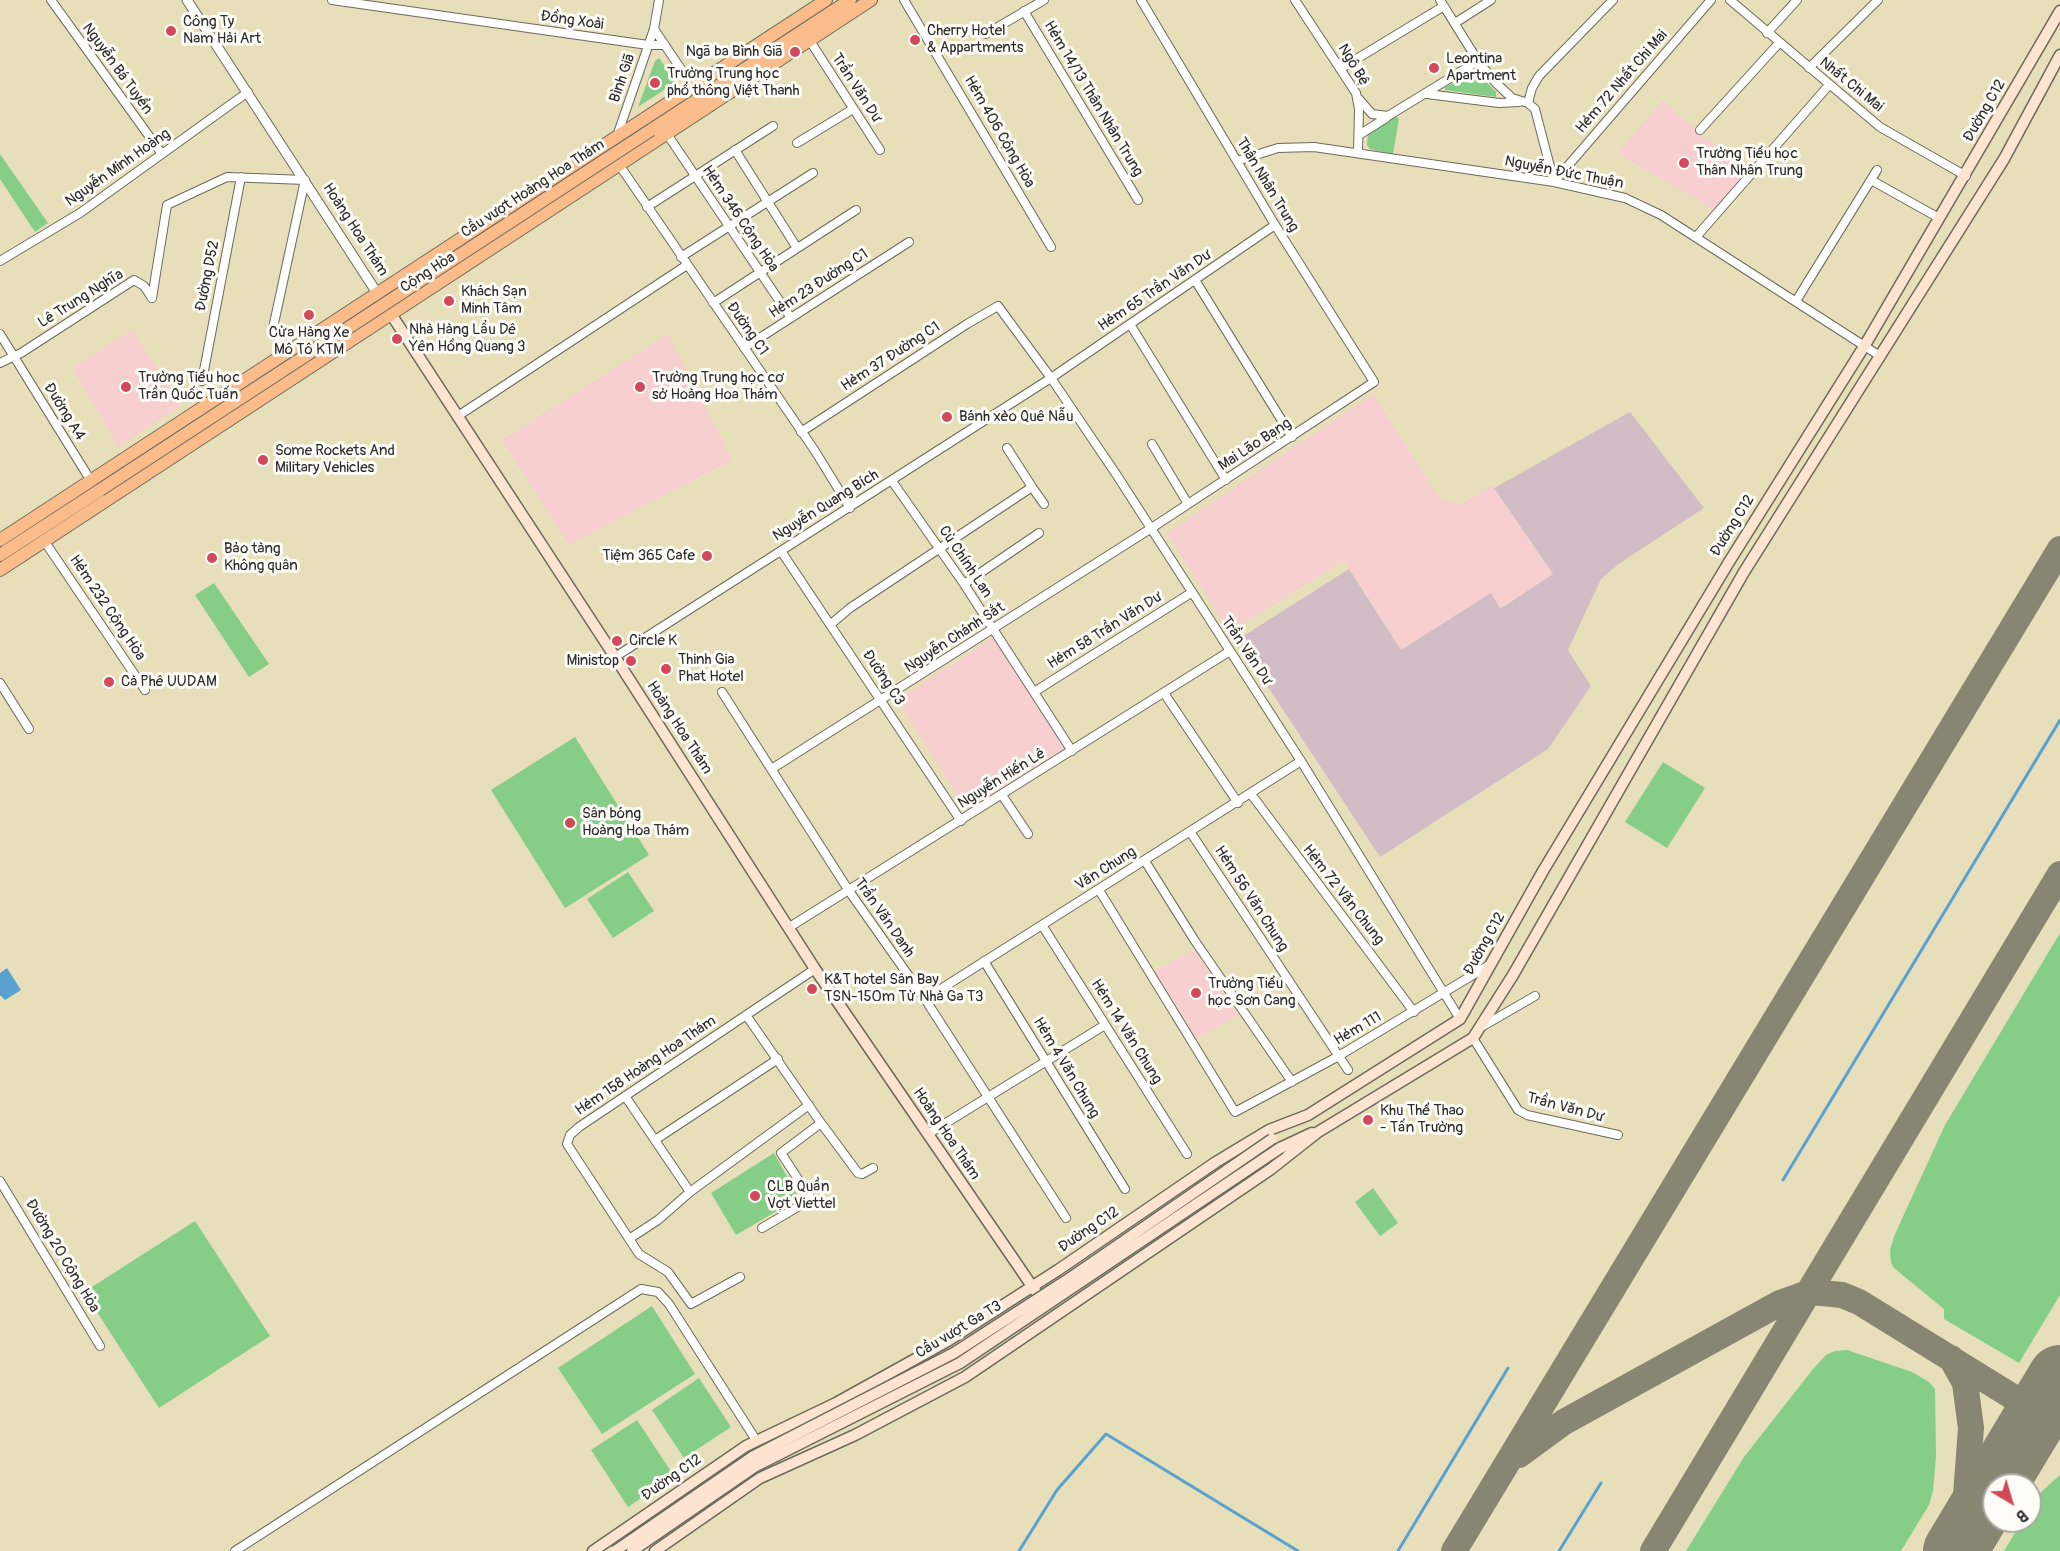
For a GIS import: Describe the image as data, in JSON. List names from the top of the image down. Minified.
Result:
{"streets":{"main road":["Đường C12","Cầu vượt Hoàng Hoa Thám","Hoàng Hoa Thám","Cộng Hòa","Cầu vượt Ga T3"],"street":["Đồng Xoài","Ngô Bệ","Nguyễn Bá Tuyển","Bình Giã","Hẻm 72 Nhất Chi Mai","Nhất Chi Mai","Trần Văn Dư","Hẻm 14/13 Thân Nhân Trung","Hẻm 406 Cộng Hòa","Nguyễn Minh Hoàng","Nguyễn Đức Thuận","Thân Nhân Trung","Hẻm 346 Cộng Hòa","Đường D52","Hẻm 23 Đường C1","Hẻm 65 Trần Văn Dư","Lê Trung Nghĩa","Đường C1","Hẻm 37 Đường C1","Đường A4","Mai Lão Bạng","Nguyễn Quang Bích","Cù Chính Lan","Hẻm 232 Cộng Hòa","Hẻm 58 Trần Văn Dư","Nguyễn Chánh Sắt","Đường C3","Nguyễn Hiến Lê","Văn Chung","Hẻm 72 Văn Chung","Hẻm 56 Văn Chung","Trần Văn Danh","Hẻm 111","Hẻm 14 Văn Chung","Hẻm 158 Hoàng Hoa Thám","Hẻm 4 Văn Chung","Đường 20 Cộng Hòa"]},"crossings":[["Đồng Xoài","Bình Giã"],["Ngô Bệ","Nguyễn Đức Thuận"],["Nguyễn Bá Tuyển","Nguyễn Minh Hoàng"],["Bình Giã","Cộng Hòa"],["Hẻm 72 Nhất Chi Mai","Nguyễn Đức Thuận"],["Nhất Chi Mai","Đường C12"],["Trần Văn Dư","Đường C12"],["Trần Văn Dư","Cộng Hòa"],["Trần Văn Dư","Hẻm 65 Trần Văn Dư"],["Trần Văn Dư","Hẻm 37 Đường C1"],["Trần Văn Dư","Mai Lão Bạng"],["Trần Văn Dư","Nguyễn Quang Bích"],["Trần Văn Dư","Hẻm 58 Trần Văn Dư"],["Trần Văn Dư","Nguyễn Chánh Sắt"],["Trần Văn Dư","Nguyễn Hiến Lê"],["Trần Văn Dư","Văn Chung"],["Trần Văn Dư","Hẻm 111"],["Đường C12","Nguyễn Đức Thuận"],["Đường C12","Hoàng Hoa Thám"],["Đường C12","Hẻm 111"],["Đường C12","Cầu vượt Ga T3"],["Nguyễn Minh Hoàng","Hoàng Hoa Thám"],["Nguyễn Đức Thuận","Thân Nhân Trung"],["Thân Nhân Trung","Hẻm 65 Trần Văn Dư"],["Thân Nhân Trung","Mai Lão Bạng"],["Cầu vượt Hoàng Hoa Thám","Cộng Hòa"],["Cầu vượt Hoàng Hoa Thám","Đường A4"],["Hẻm 346 Cộng Hòa","Cộng Hòa"],["Hẻm 346 Cộng Hòa","Hẻm 23 Đường C1"],["Hoàng Hoa Thám","Cộng Hòa"],["Hoàng Hoa Thám","Lê Trung Nghĩa"],["Hoàng Hoa Thám","Nguyễn Quang Bích"],["Hoàng Hoa Thám","Nguyễn Hiến Lê"],["Hoàng Hoa Thám","Hẻm 158 Hoàng Hoa Thám"],["Cộng Hòa","Đường C1"],["Cộng Hòa","Đường A4"],["Cộng Hòa","Hẻm 232 Cộng Hòa"],["Đường D52","Lê Trung Nghĩa"],["Hẻm 23 Đường C1","Đường C1"],["Hẻm 65 Trần Văn Dư","Nguyễn Quang Bích"],["Lê Trung Nghĩa","Đường A4"],["Đường C1","Hẻm 37 Đường C1"],["Đường C1","Nguyễn Quang Bích"],["Mai Lão Bạng","Nguyễn Chánh Sắt"],["Nguyễn Quang Bích","Cù Chính Lan"],["Nguyễn Quang Bích","Đường C3"],["Cù Chính Lan","Hẻm 58 Trần Văn Dư"],["Cù Chính Lan","Nguyễn Chánh Sắt"],["Cù Chính Lan","Nguyễn Hiến Lê"],["Nguyễn Chánh Sắt","Đường C3"],["Nguyễn Chánh Sắt","Trần Văn Danh"],["Đường C3","Nguyễn Hiến Lê"],["Nguyễn Hiến Lê","Trần Văn Danh"],["Văn Chung","Hẻm 72 Văn Chung"],["Văn Chung","Hẻm 56 Văn Chung"],["Văn Chung","Trần Văn Danh"],["Văn Chung","Hẻm 111"],["Văn Chung","Hẻm 14 Văn Chung"],["Văn Chung","Hẻm 4 Văn Chung"],["Hẻm 72 Văn Chung","Hẻm 111"],["Hẻm 56 Văn Chung","Hẻm 111"]],"places":["Công Ty Nam Hải Art","Cherry Hotel & Appartments","Ngã ba Bình Giã","Leontina Apartment","Trường Trung học phổ thông Việt Thanh","Trường Tiểu học Thân Nhân Trung","Khách Sạn Minh Tâm","Cửa Hàng Xe Mô Tô KTM","Nhà Hàng Lẩu Dê Yên Hồng Quang 3","Trường Tiểu học Trần Quốc Tuấn","Trường Trung học cơ sở Hoàng Hoa Thám","Bánh xèo Quê Nẫu","Some Rockets And Military Vehicles","Tiệm 365 Cafe","Bảo tàng Không quân","Circle K","Ministop","Thinh Gia Phat Hotel","Cà Phê UUDAM","Sân bóng Hoàng Hoa Thám","K&T hotel Sân Bay TSN-150m Từ Nhà Ga T3","Trường Tiểu học Sơn Cang","Khu Thể Thao - Tấn Trường","CLB Quần Vợt Viettel"],"north":"bottom right"}
